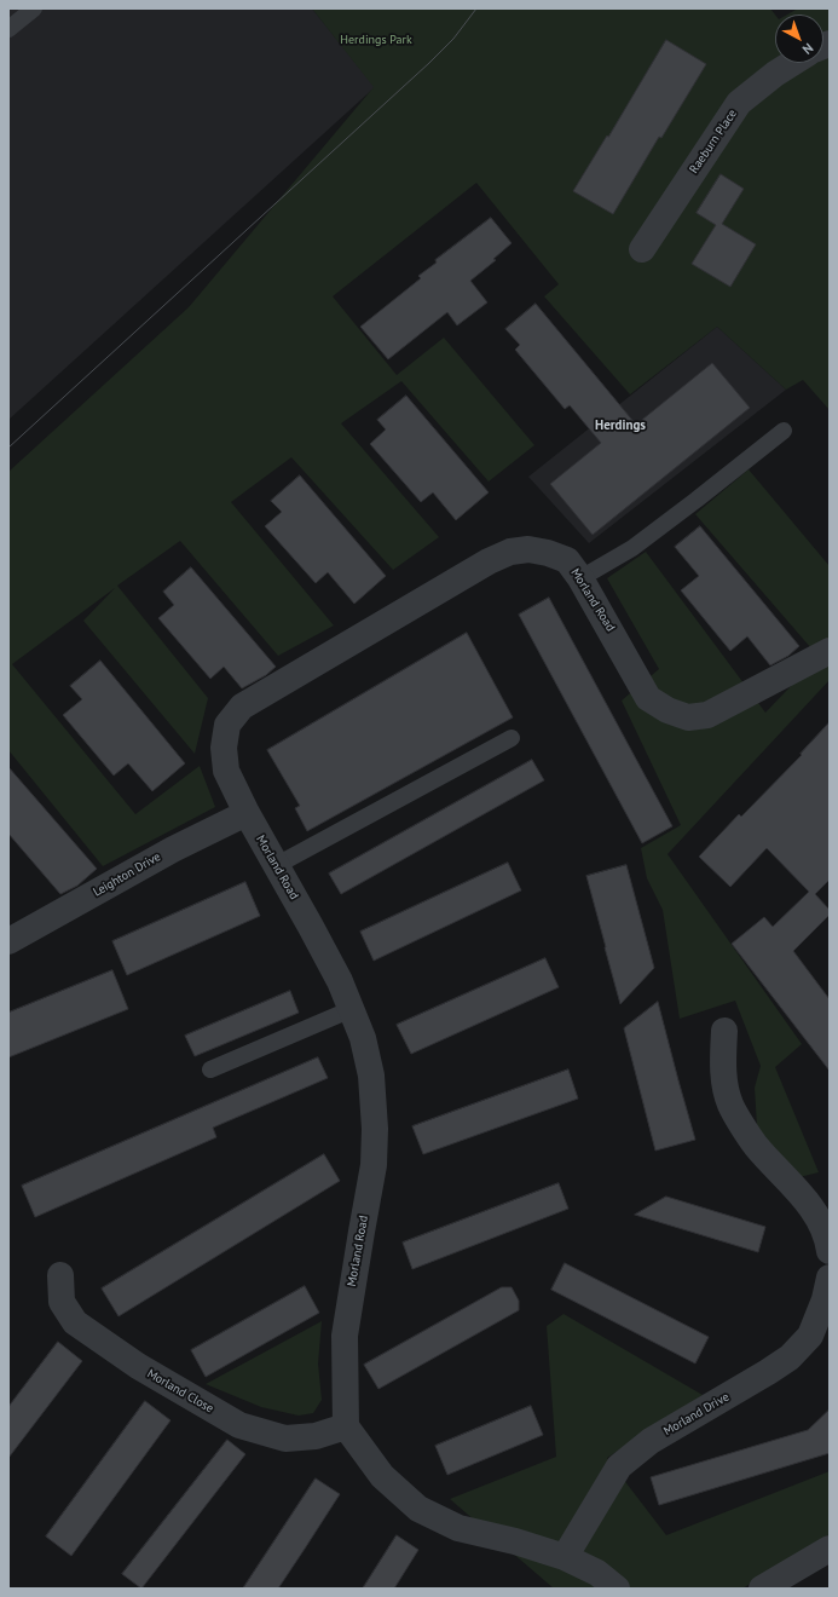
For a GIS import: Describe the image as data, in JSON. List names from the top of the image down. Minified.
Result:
{"streets":{"street":["Raeburn Place","Morland Road","Leighton Drive","Morland Close","Morland Drive"]},"crossings":[["Morland Road","Leighton Drive"],["Morland Road","Morland Close"]],"districts":["Herdings"],"parks":["Herdings Park"],"north":"bottom right"}
